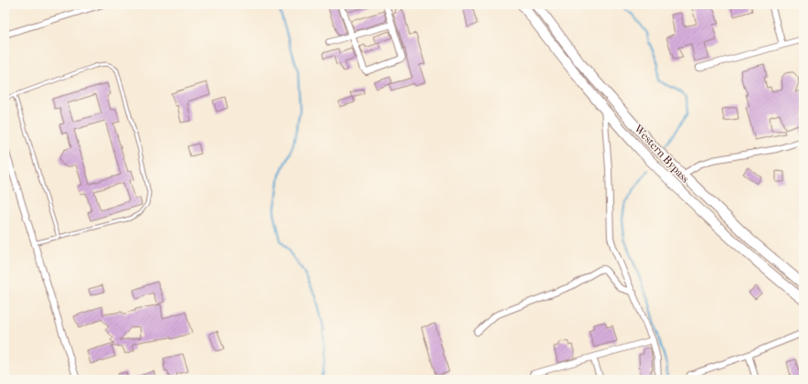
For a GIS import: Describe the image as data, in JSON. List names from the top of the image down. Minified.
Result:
{"streets":{"main road":["Western Bypass"]}}
